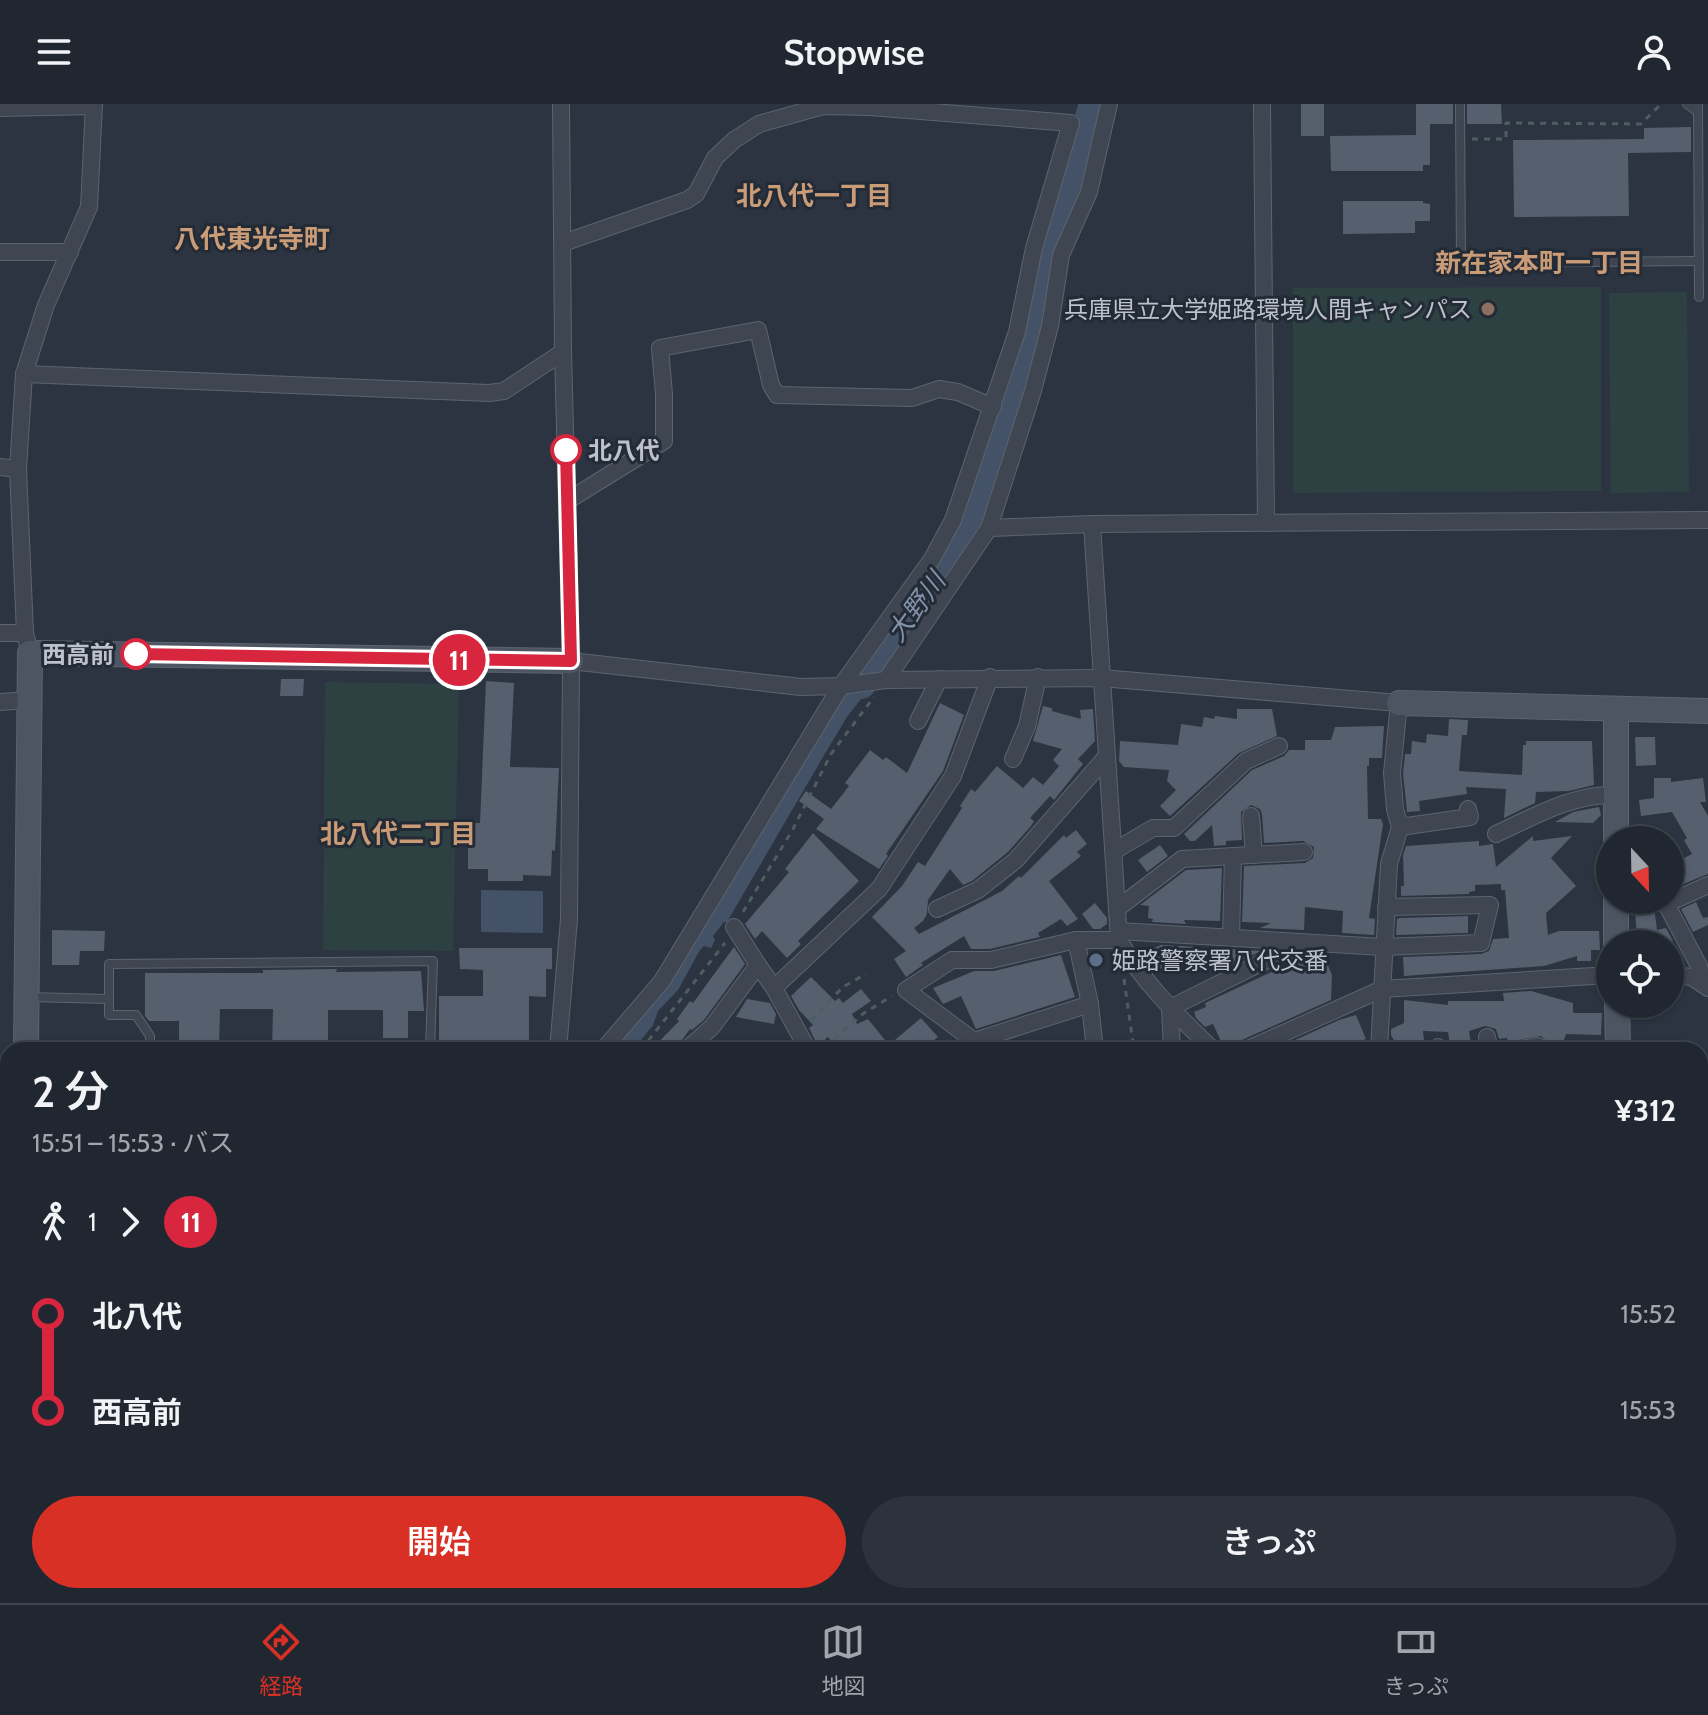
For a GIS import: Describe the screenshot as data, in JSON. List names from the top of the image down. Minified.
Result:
{"districts":["北八代一丁目","八代東光寺町","新在家本町一丁目","北八代二丁目"],"water":["大野川"],"places":["兵庫県立大学姫路環境人間キャンパス","北八代","西高前","姫路警察署八代交番"],"lines":["bus line 11"],"north":"bottom","page":{"header":"Stopwise","on_map":"11","heading":["2 分","15:51 – 15:53 · バス","¥312"],"legs":["1","11"],"list":[{"name":"北八代","value":"15:52"},{"name":"西高前","value":"15:53"}],"buttons":["開始","きっぷ"],"tabs":["経路","地図","きっぷ"]}}
